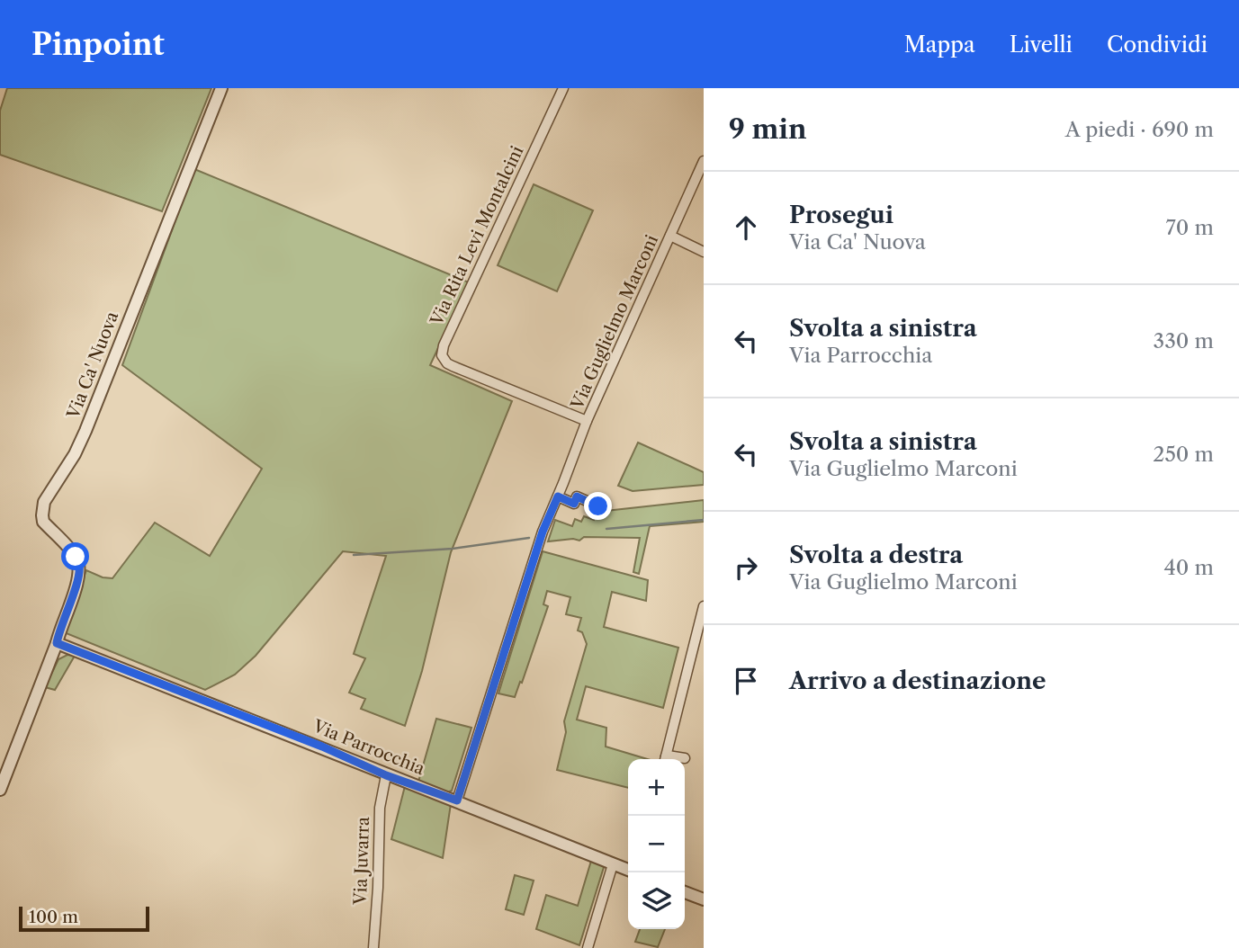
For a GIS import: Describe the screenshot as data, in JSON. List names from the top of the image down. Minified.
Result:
{"streets":{"street":["Via Rita Levi Montalcini","Via Guglielmo Marconi","Via Ca' Nuova","Via Parrocchia","Via Juvarra"]},"crossings":[["Via Rita Levi Montalcini","Via Guglielmo Marconi"],["Via Guglielmo Marconi","Via Parrocchia"],["Via Ca' Nuova","Via Parrocchia"],["Via Parrocchia","Via Juvarra"]],"scale_bar":"100 m","page":{"header":"Pinpoint","nav":["Mappa","Livelli","Condividi"],"heading":["9 min","A piedi · 690 m"],"list":[["Prosegui","Via Ca' Nuova","70 m"],["Svolta a sinistra","Via Parrocchia","330 m"],["Svolta a sinistra","Via Guglielmo Marconi","250 m"],["Svolta a destra","Via Guglielmo Marconi","40 m"],"Arrivo a destinazione"],"map_buttons":["+","−"],"scale":"100 m"}}
